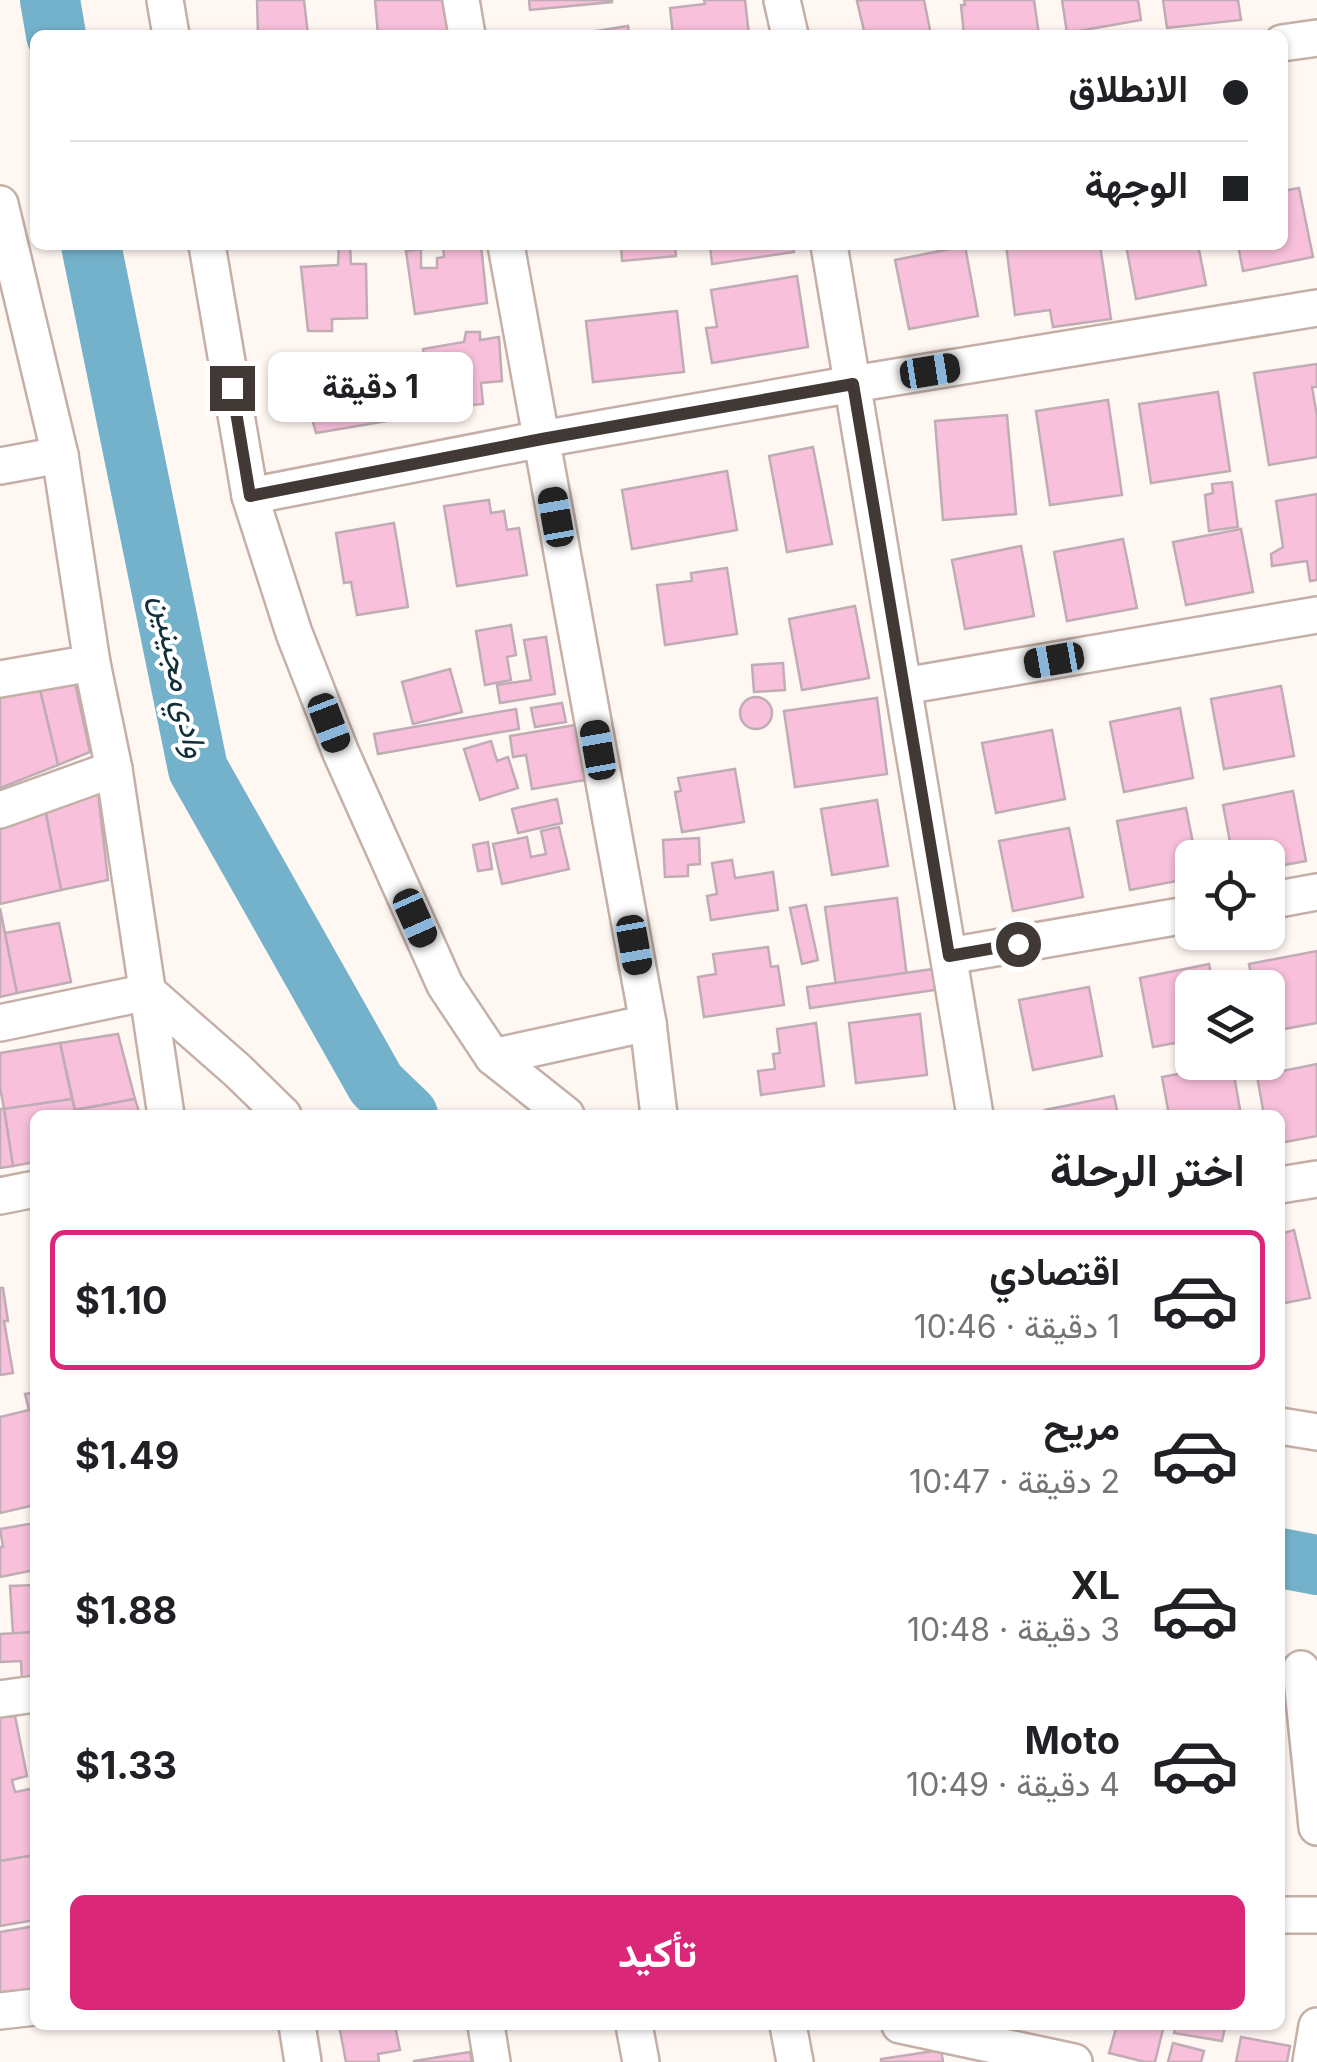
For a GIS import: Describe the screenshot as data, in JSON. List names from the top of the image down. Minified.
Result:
{"water":["وادي مجينين"],"page":{"banner":["الانطلاق","الوجهة"],"bubble":"1 دقيقة","heading":"اختر الرحلة","list":[{"name":"اقتصادي","note":"1 دقيقة · 10:46","value":"$1.10"},{"name":"مريح","note":"2 دقيقة · 10:47","value":"$1.49"},{"name":"XL","note":"3 دقيقة · 10:48","value":"$1.88"},{"name":"Moto","note":"4 دقيقة · 10:49","value":"$1.33"}],"buttons":"تأكيد"}}
